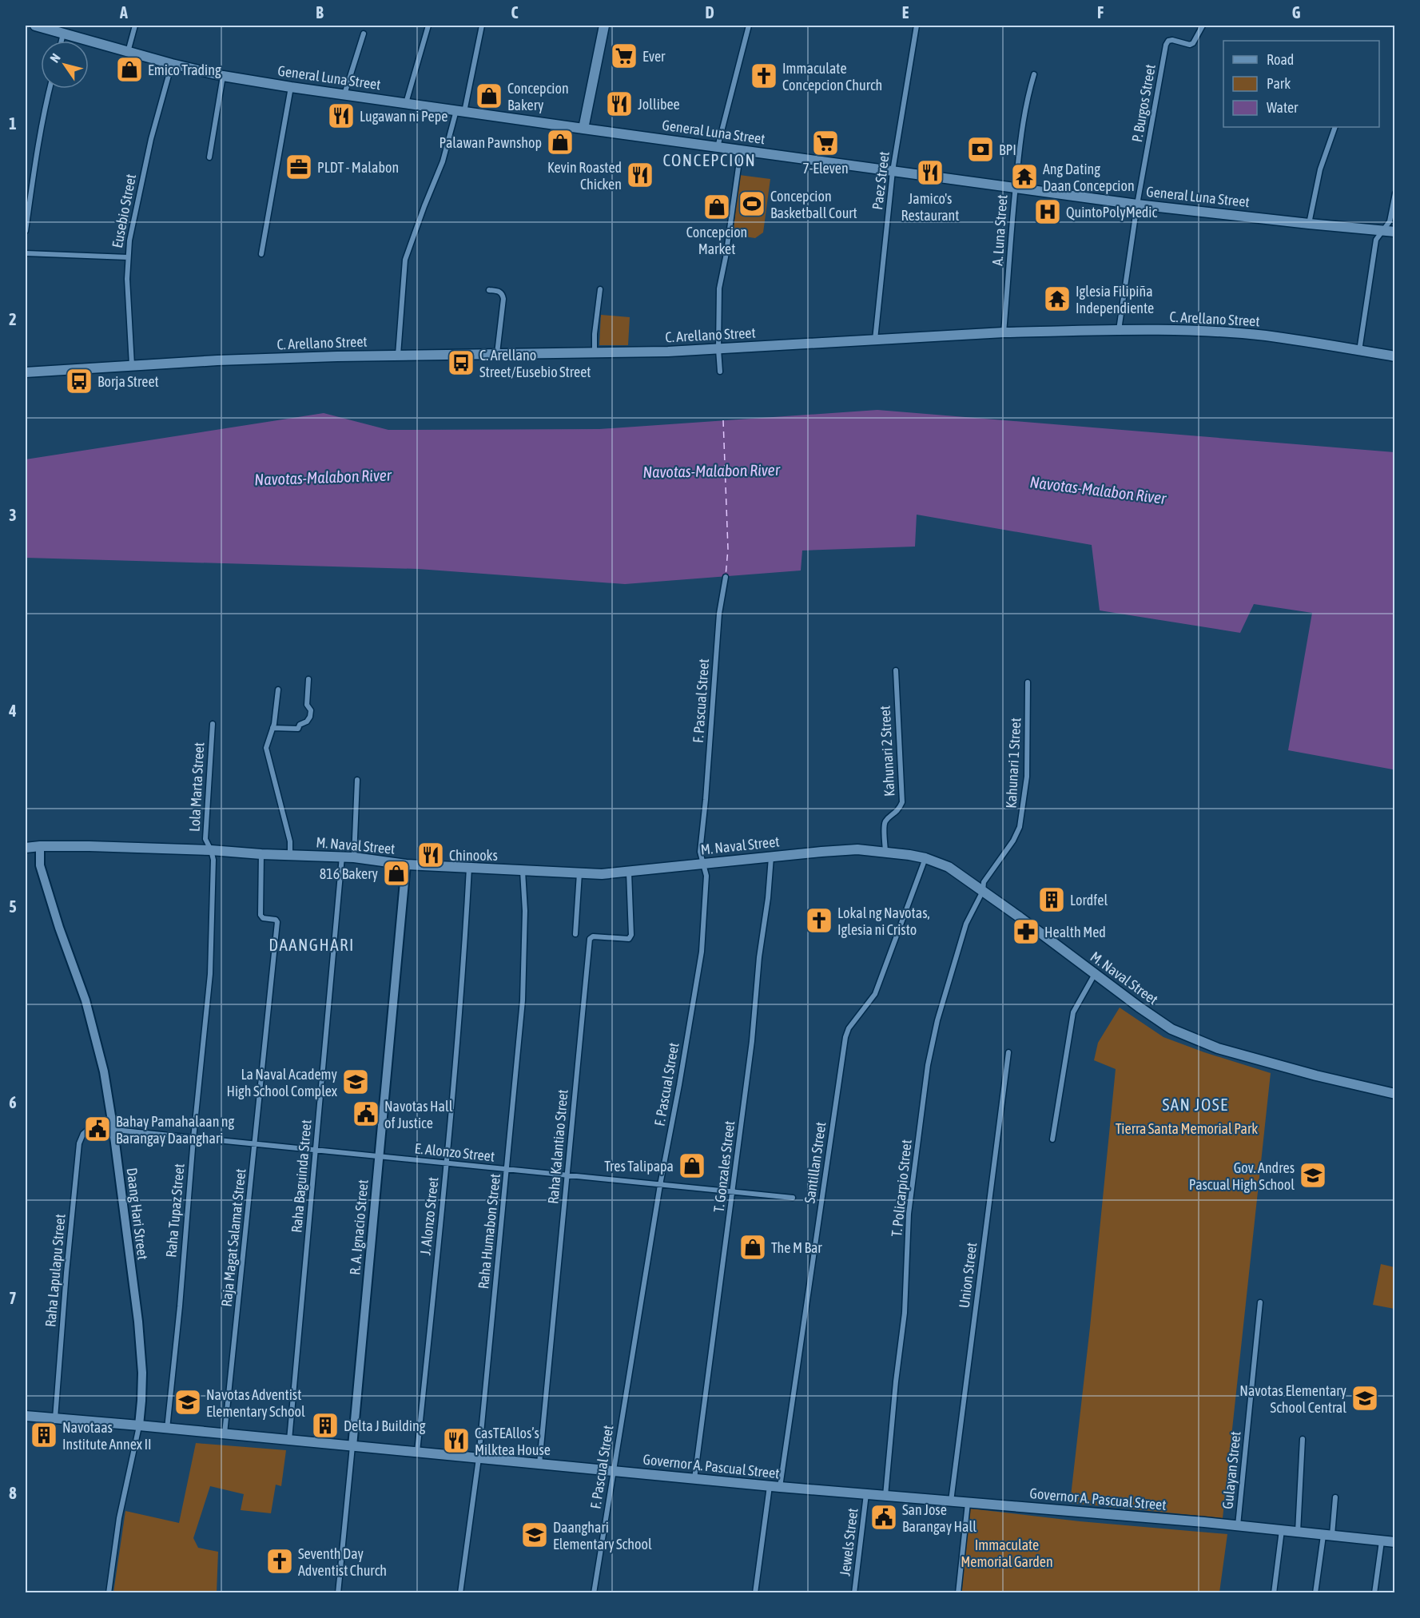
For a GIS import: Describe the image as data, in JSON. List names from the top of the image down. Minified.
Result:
{"streets":{"main road":["General Luna Street","C. Arellano Street","M. Naval Street","Governor A. Pascual Street"],"street":["P. Burgos Street","Paez Street","Eusebio Street","A. Luna Street","F. Pascual Street","Kahunari 2 Street","Kahunari 1 Street","Lola Marta Street","Raha Kalantiao Street","E. Alonzo Street","Santillan Street","T. Gonzales Street","Raha Baguinda Street","T. Policarpio Street","Raha Tupaz Street","Daang Hari Street","J. Alonzo Street","R. A. Ignacio Street","Raha Humabon Street","Raja Magat Salamat Street","Raha Lapulapu Street","Union Street","Gulayan Street","Jewels Street"]},"crossings":[["General Luna Street","P. Burgos Street"],["General Luna Street","Paez Street"],["General Luna Street","Eusebio Street"],["General Luna Street","A. Luna Street"],["P. Burgos Street","C. Arellano Street"],["Paez Street","C. Arellano Street"],["Eusebio Street","C. Arellano Street"],["A. Luna Street","C. Arellano Street"],["F. Pascual Street","M. Naval Street"],["F. Pascual Street","E. Alonzo Street"],["F. Pascual Street","Governor A. Pascual Street"],["Kahunari 2 Street","M. Naval Street"],["Kahunari 1 Street","M. Naval Street"],["Kahunari 1 Street","T. Policarpio Street"],["Lola Marta Street","M. Naval Street"],["Lola Marta Street","Raha Tupaz Street"],["M. Naval Street","Raha Kalantiao Street"],["M. Naval Street","Santillan Street"],["M. Naval Street","T. Gonzales Street"],["M. Naval Street","Raha Baguinda Street"],["M. Naval Street","T. Policarpio Street"],["M. Naval Street","Raha Tupaz Street"],["M. Naval Street","Daang Hari Street"],["M. Naval Street","J. Alonzo Street"],["M. Naval Street","R. A. Ignacio Street"],["M. Naval Street","Raha Humabon Street"],["M. Naval Street","Raja Magat Salamat Street"],["Raha Kalantiao Street","E. Alonzo Street"],["Raha Kalantiao Street","Governor A. Pascual Street"],["E. Alonzo Street","T. Gonzales Street"],["E. Alonzo Street","Raha Baguinda Street"],["E. Alonzo Street","Raha Tupaz Street"],["E. Alonzo Street","Daang Hari Street"],["E. Alonzo Street","J. Alonzo Street"],["E. Alonzo Street","R. A. Ignacio Street"],["E. Alonzo Street","Raha Humabon Street"],["E. Alonzo Street","Raja Magat Salamat Street"],["Santillan Street","Governor A. Pascual Street"],["T. Gonzales Street","Governor A. Pascual Street"],["Raha Baguinda Street","Governor A. Pascual Street"],["T. Policarpio Street","Governor A. Pascual Street"],["Raha Tupaz Street","Governor A. Pascual Street"],["Daang Hari Street","Governor A. Pascual Street"],["J. Alonzo Street","Governor A. Pascual Street"],["R. A. Ignacio Street","Governor A. Pascual Street"],["Raha Humabon Street","Governor A. Pascual Street"],["Raja Magat Salamat Street","Governor A. Pascual Street"],["Raha Lapulapu Street","Governor A. Pascual Street"],["Union Street","Governor A. Pascual Street"],["Governor A. Pascual Street","Gulayan Street"],["Governor A. Pascual Street","Jewels Street"]],"districts":["CONCEPCION","DAANGHARI","SAN JOSE"],"water":["Navotas-Malabon River"],"parks":["Tierra Santa Memorial Park","Immaculate Memorial Garden"],"places":{"supermarket":["Ever","7-Eleven"],"shop":["Emico Trading","Concepcion Bakery","Palawan Pawnshop","Concepcion Market","816 Bakery","Tres Talipapa","The M Bar"],"church":["Immaculate Concepcion Church","Lokal ng Navotas, Iglesia ni Cristo","Seventh Day Adventist Church"],"restaurant":["Jollibee","Lugawan ni Pepe","Jamico's Restaurant","Kevin Roasted Chicken","Chinooks","CasTEAllos’s Milktea House"],"bank":["BPI"],"office":["PLDT - Malabon"],"temple":["Ang Dating Daan Concepcion","Iglesia Filipiña Independiente"],"sports":["Concepcion Basketball Court"],"hospital":["QuintoPolyMedic"],"bus stop":["C. Arellano Street/Eusebio Street","Borja Street"],"building":["Lordfel","Delta J Building","Navotaas Institute Annex II"],"pharmacy":["Health Med"],"school or university":["La Naval Academy High School Complex","Gov. Andres Pascual High School","Navotas Elementary School Central","Navotas Adventist Elementary School","Daanghari Elementary School"],"public building":["Navotas Hall of Justice","Bahay Pamahalaan ng Barangay Daanghari","San Jose Barangay Hall"]},"legend":["Road","Park","Water"],"north":"top left","grid":{"columns":["A","B","C","D","E","F","G"],"rows":["1","2","3","4","5","6","7","8"]}}
